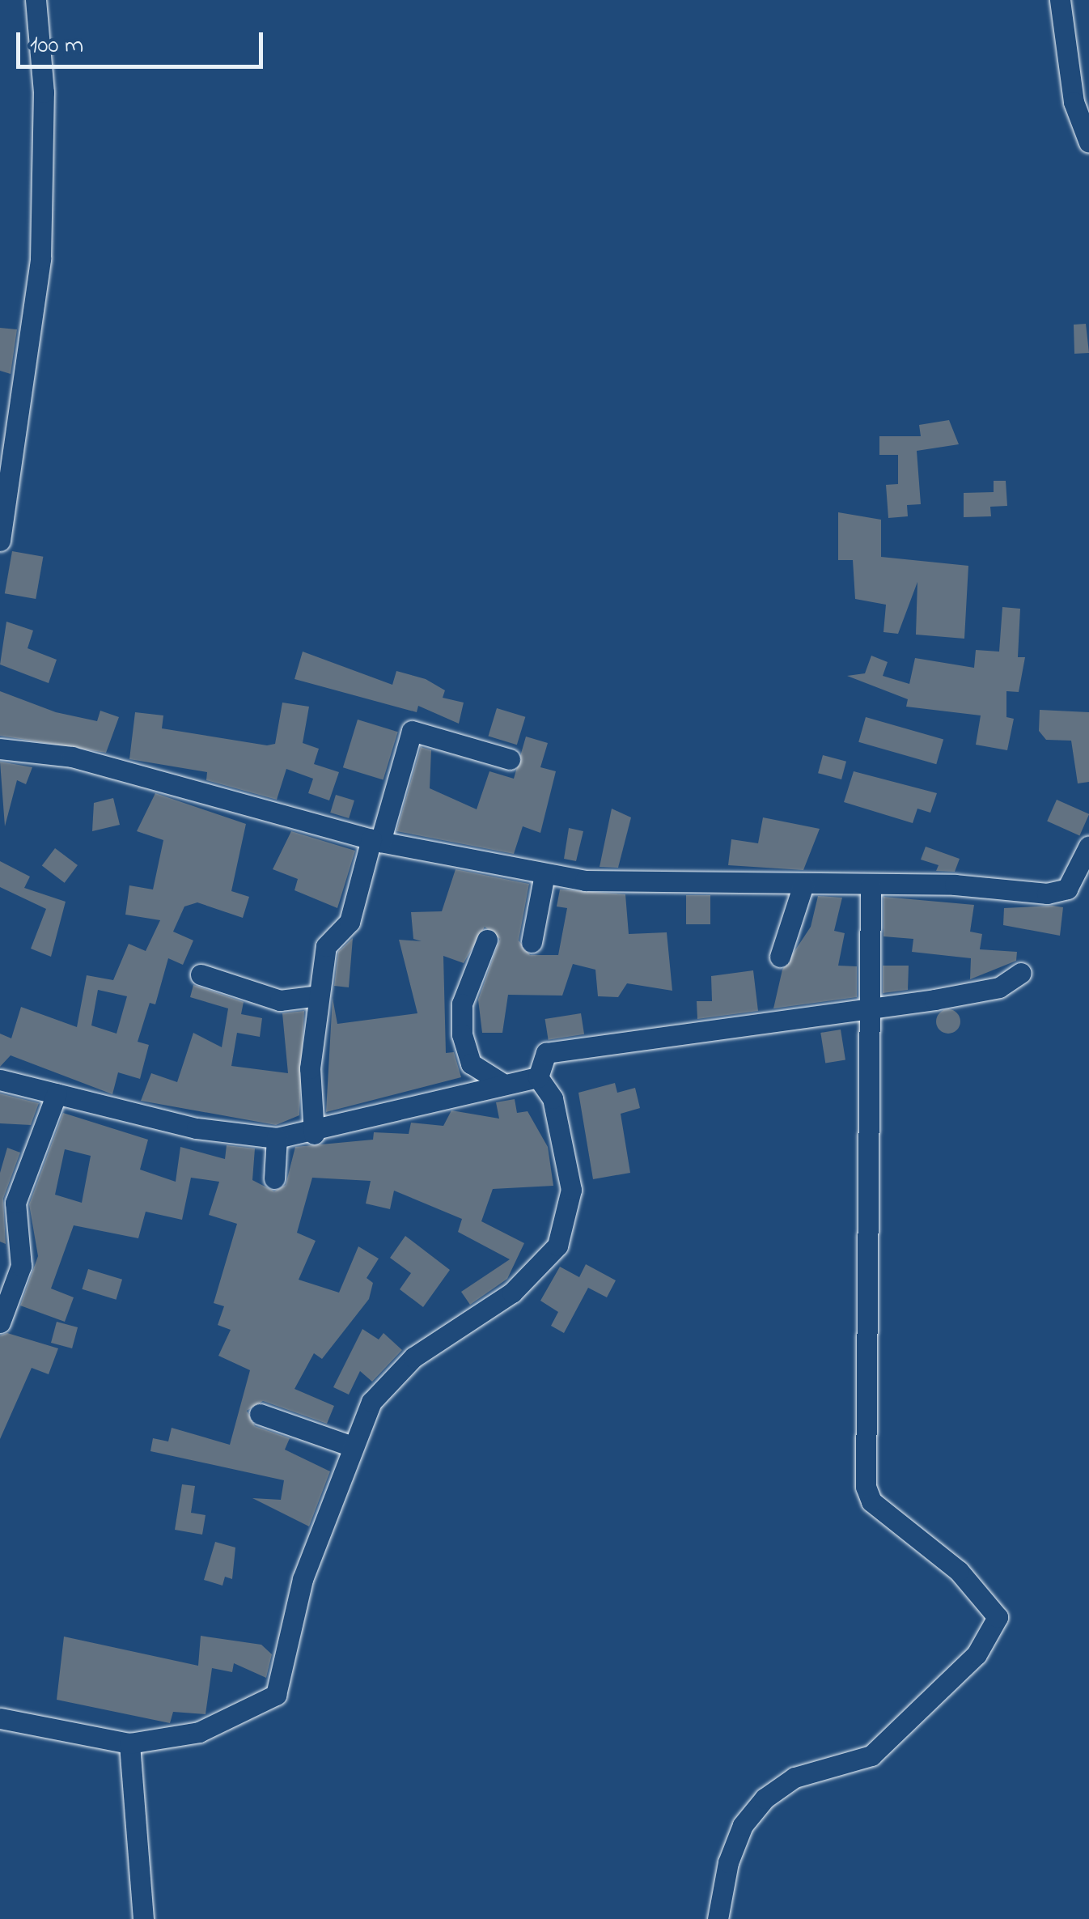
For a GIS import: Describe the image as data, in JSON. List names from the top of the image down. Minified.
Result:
{"scale_bar":"100 m"}
